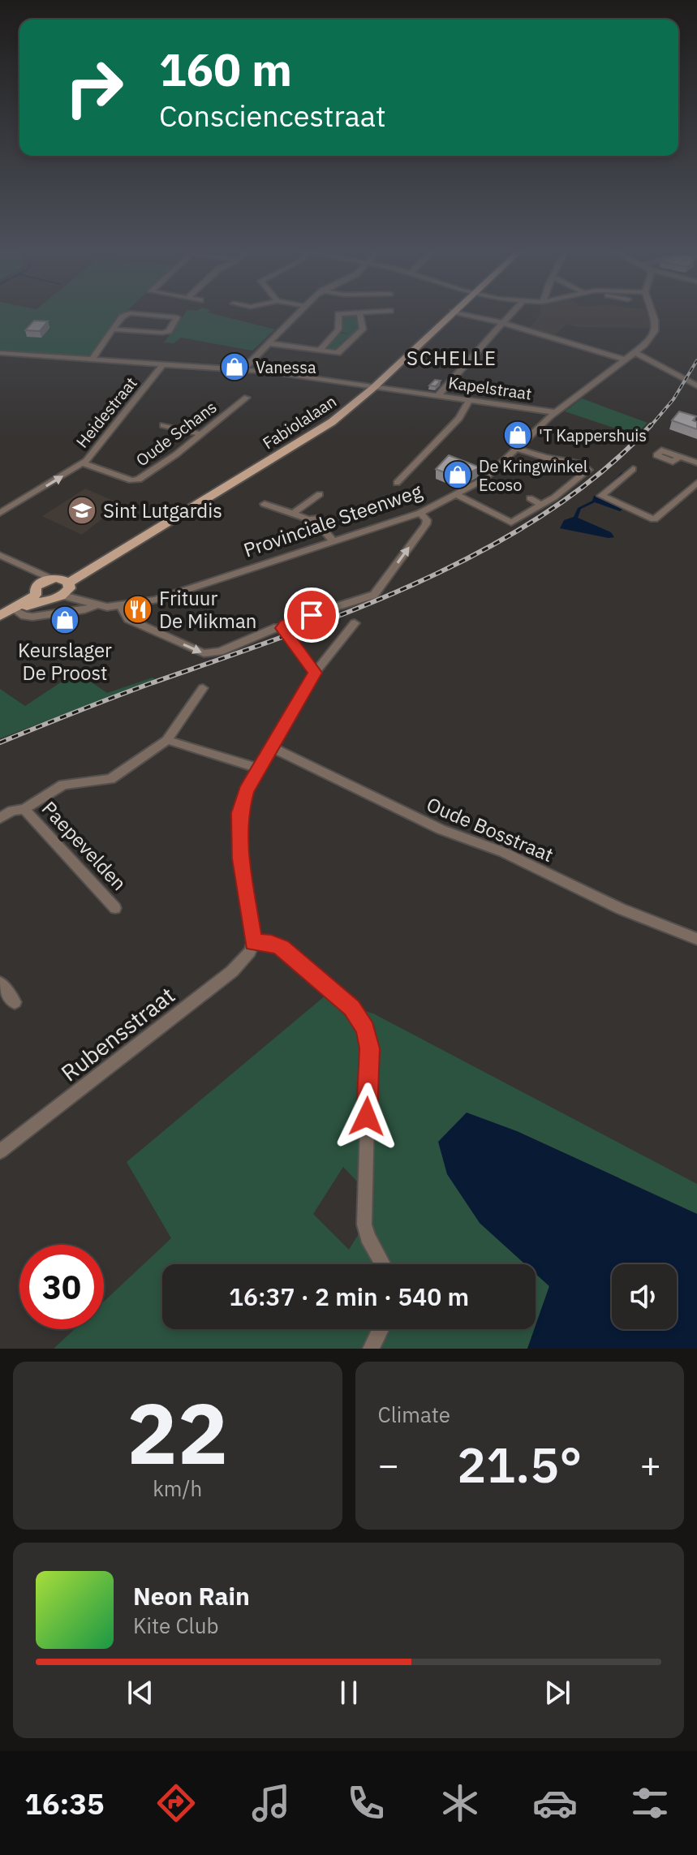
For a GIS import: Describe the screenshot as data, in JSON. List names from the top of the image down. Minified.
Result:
{"streets":{"main road":["Fabiolalaan","Provinciale Steenweg"],"street":["Kapelstraat","Heidestraat","Oude Schans","Oude Bosstraat","Paepevelden","Rubensstraat"]},"crossings":[["Kapelstraat","Heidestraat"],["Kapelstraat","Fabiolalaan"],["Kapelstraat","Provinciale Steenweg"],["Heidestraat","Oude Schans"],["Fabiolalaan","Provinciale Steenweg"]],"one_way":["Heidestraat"],"districts":["SCHELLE"],"places":{"shop":["Vanessa","'T Kappershuis","De Kringwinkel Ecoso","Keurslager De Proost"],"school or university":["Sint Lutgardis"],"restaurant":["Frituur De Mikman"]},"page":{"turn":["160 m","Consciencestraat"],"limit":"30","trip":"16:37 · 2 min · 540 m","tile":[["22","km/h"],"Climate"],"heat":["−","21.5°","+"],"song":["Neon Rain","Kite Club"],"tabs":"16:35"}}
